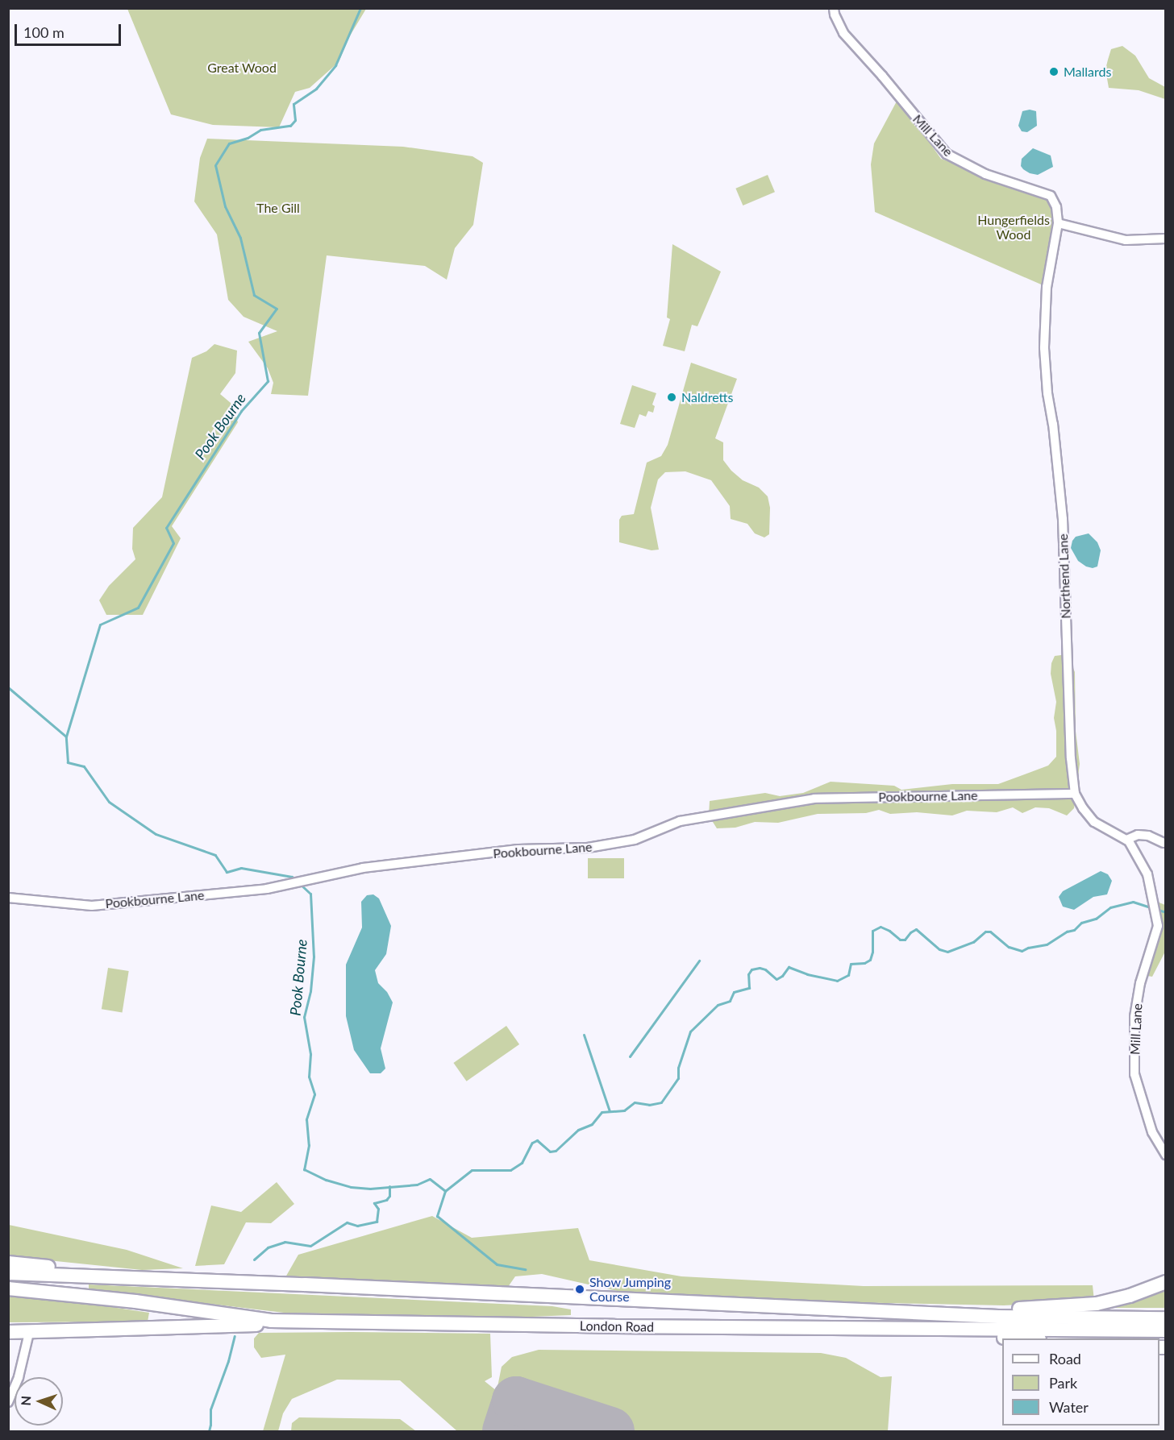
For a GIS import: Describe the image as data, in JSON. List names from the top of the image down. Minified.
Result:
{"streets":{"main road":["London Road"],"street":["Mill Lane","Northend Lane","Pookbourne Lane"]},"crossings":[["Mill Lane","Northend Lane"],["Northend Lane","Pookbourne Lane"]],"water":["Pook Bourne"],"parks":["Great Wood","The Gill","Hungerfields Wood"],"places":["Mallards","Naldretts","Show Jumping Course"],"legend":["Road","Park","Water"],"scale_bar":"100 m","north":"left"}
